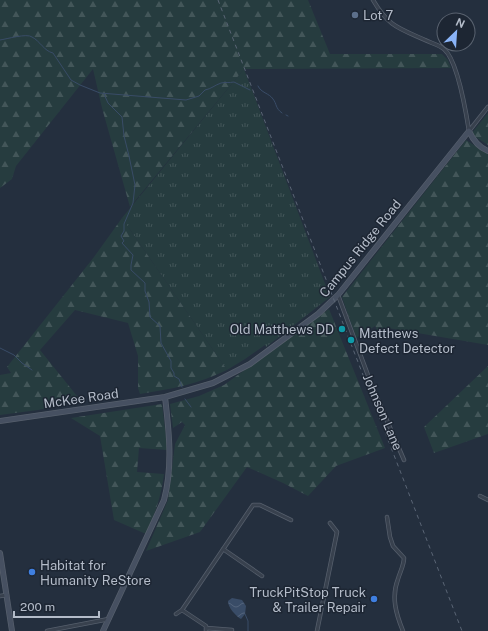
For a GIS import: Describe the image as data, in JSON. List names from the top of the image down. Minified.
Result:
{"streets":{"street":["Campus Ridge Road","McKee Road","Johnson Lane"]},"crossings":[["Campus Ridge Road","McKee Road"],["Campus Ridge Road","Johnson Lane"]],"places":["Lot 7","Old Matthews DD","Matthews Defect Detector","Habitat for Humanity ReStore","TruckPitStop Truck & Trailer Repair"],"scale_bar":"200 m","north":"top right"}
